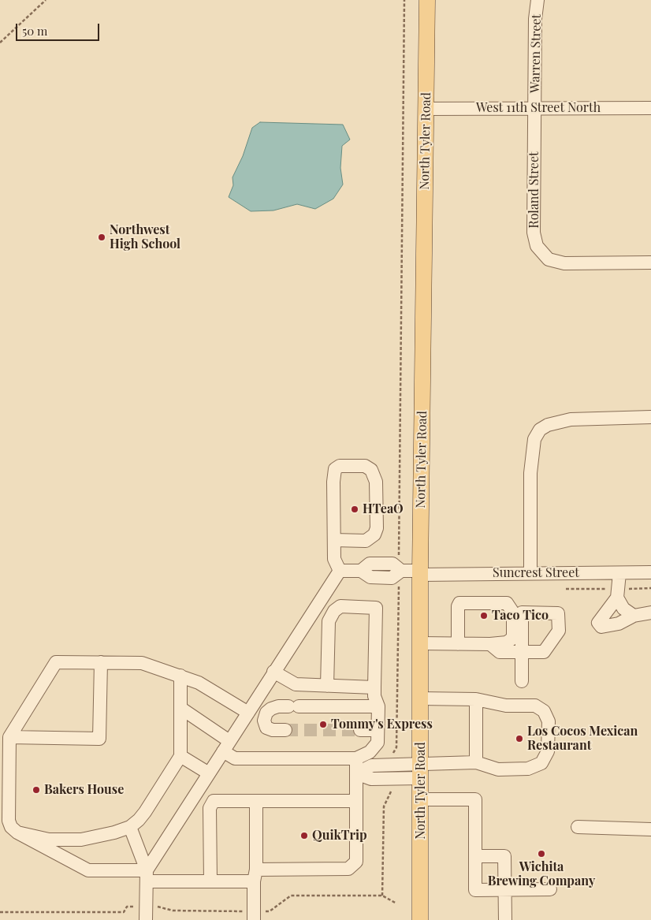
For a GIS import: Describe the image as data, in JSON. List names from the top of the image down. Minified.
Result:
{"streets":{"main road":["North Tyler Road"],"street":["Warren Street","West 11th Street North","Roland Street","Suncrest Street"]},"crossings":[["Warren Street","West 11th Street North"],["Warren Street","Roland Street"],["West 11th Street North","North Tyler Road"],["West 11th Street North","Roland Street"],["North Tyler Road","Suncrest Street"]],"places":["Northwest High School","HTeaO","Taco Tico","Tommy's Express","Los Cocos Mexican Restaurant","Bakers House","QuikTrip","Wichita Brewing Company"],"scale_bar":"50 m"}
